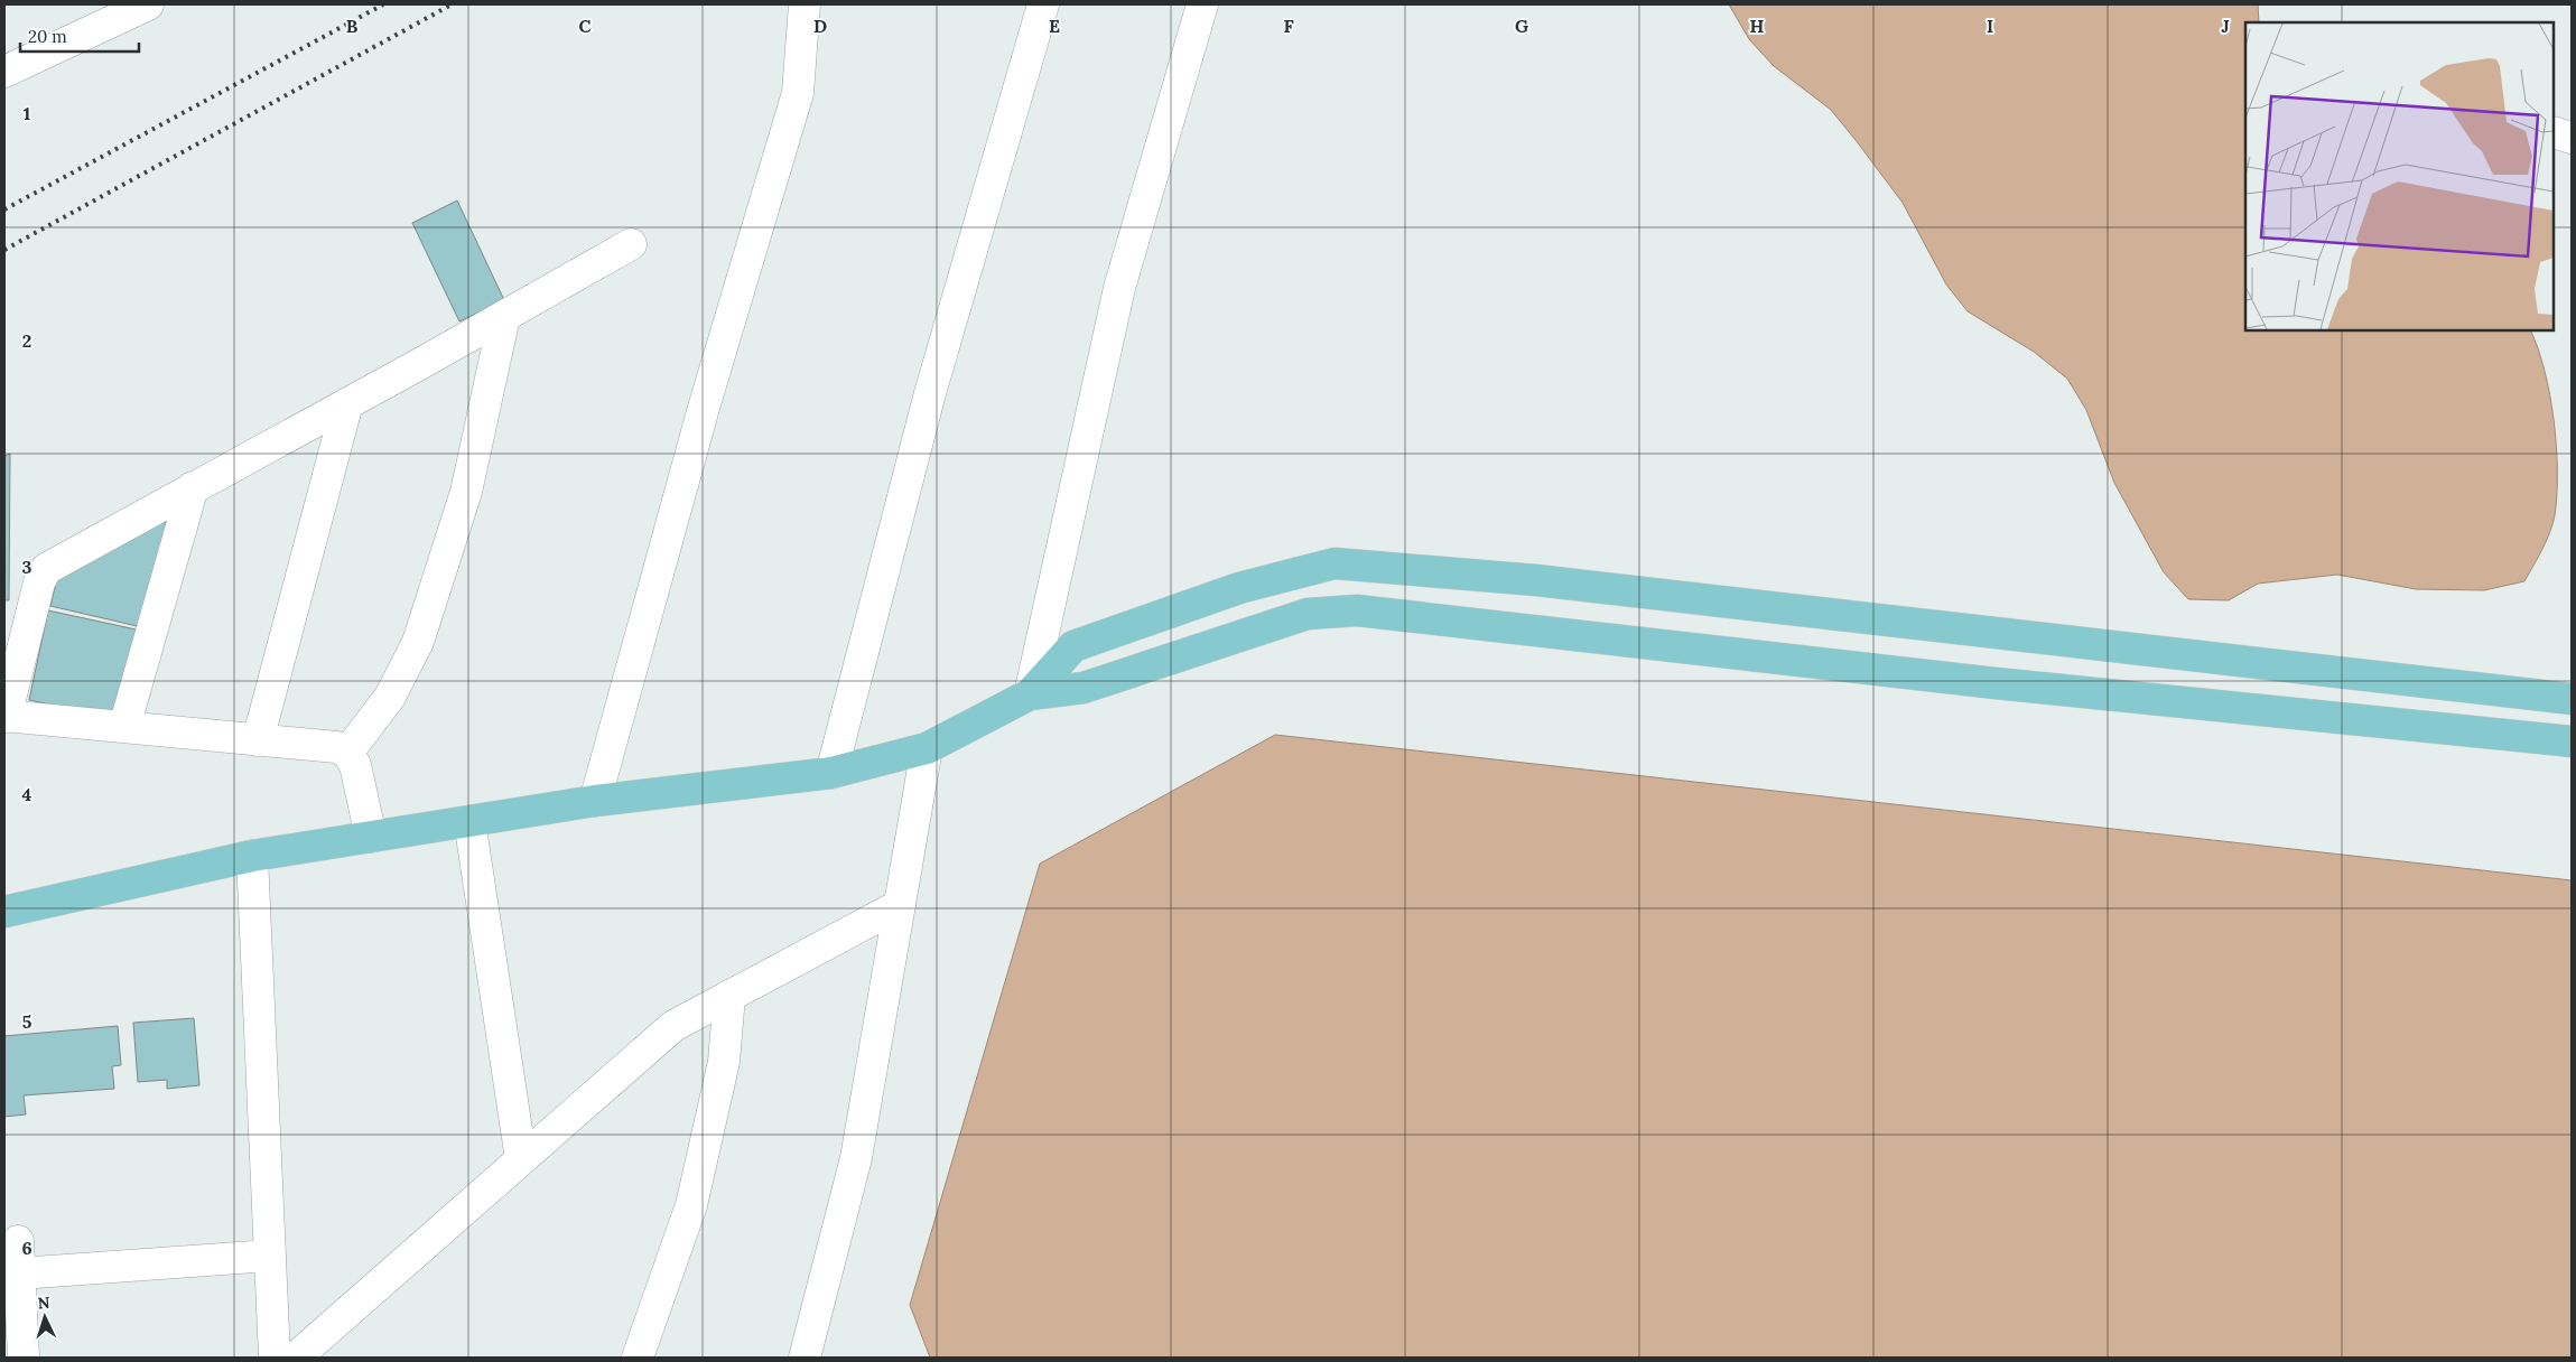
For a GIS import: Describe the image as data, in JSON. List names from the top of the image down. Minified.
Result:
{"scale_bar":"20 m","north":"top","grid":{"columns":["B","C","D","E","F","G","H","I","J"],"rows":["1","2","3","4","5","6"]}}
